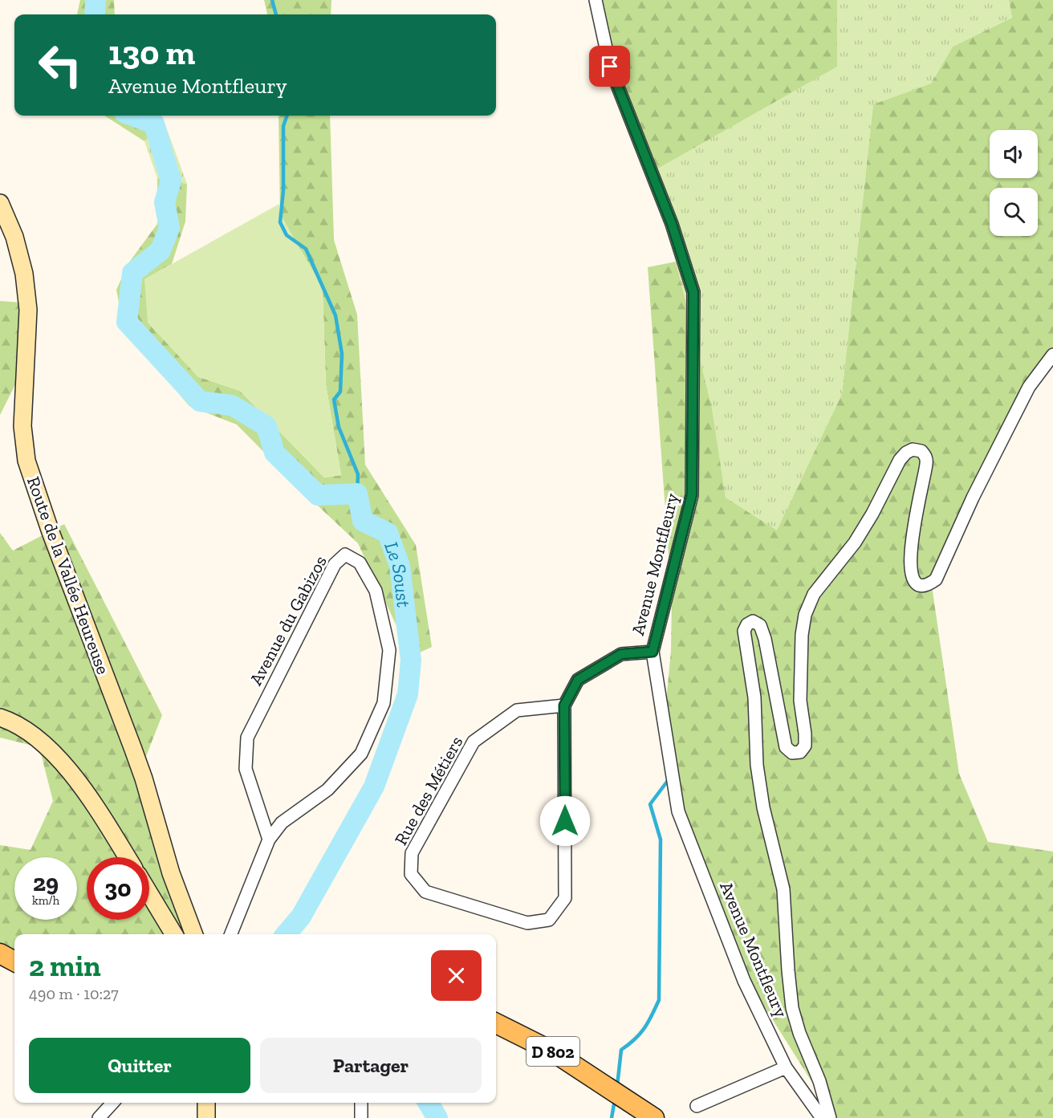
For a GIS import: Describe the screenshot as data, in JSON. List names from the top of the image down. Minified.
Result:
{"streets":{"main road":["D 802"],"street":["Avenue Montfleury","Route de la Vallée Heureuse","Avenue du Gabizos","Rue des Métiers"]},"crossings":[["Avenue Montfleury","Rue des Métiers"]],"water":["Le Soust"],"page":{"turn":["130 m","Avenue Montfleury"],"speed":"29 km/h","limit":"30","heading":["2 min","490 m · 10:27"],"buttons":["Quitter","Partager"]}}
